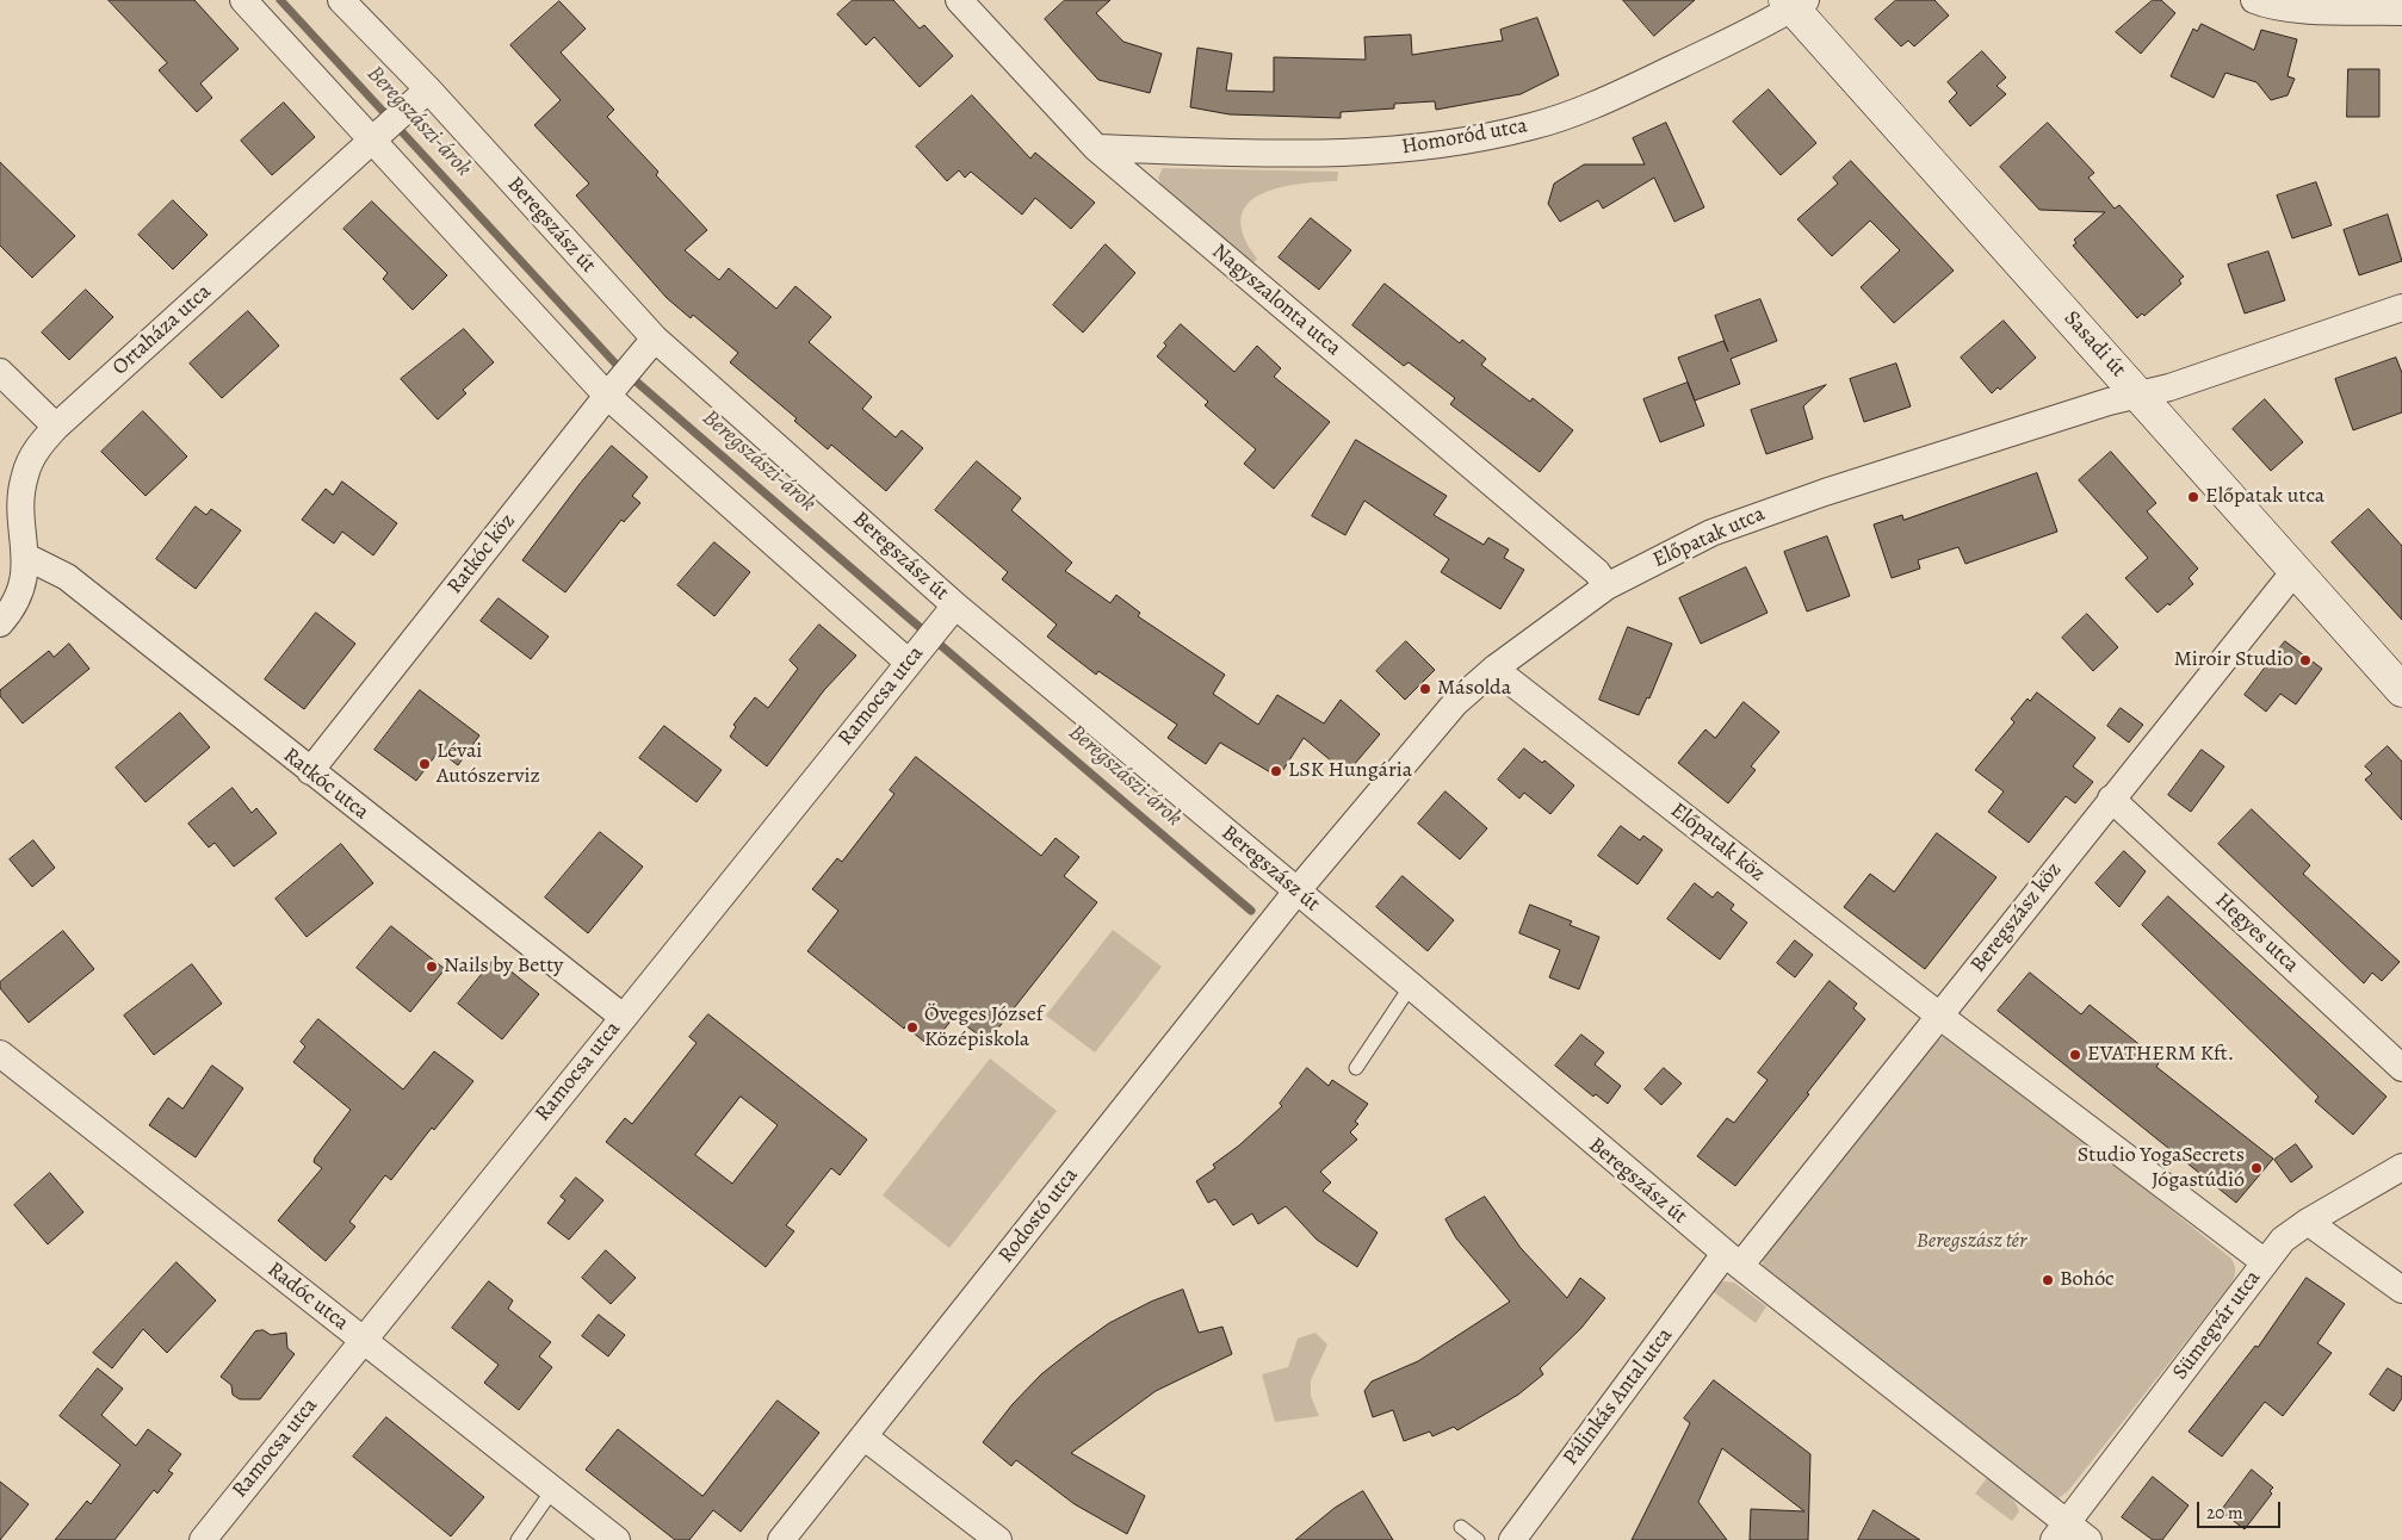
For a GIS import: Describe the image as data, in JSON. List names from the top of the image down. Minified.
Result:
{"streets":{"street":["Homoród utca","Beregszász út","Nagyszalonta utca","Ortaháza utca","Sasadi út","Előpatak utca","Ratkóc köz","Ramocsa utca","Ratkóc utca","Előpatak köz","Beregszász köz","Hegyes utca","Rodostó utca","Radóc utca","Sümegvár utca","Pálinkás Antal utca"]},"crossings":[["Homoród utca","Nagyszalonta utca"],["Homoród utca","Sasadi út"],["Beregszász út","Ortaháza utca"],["Beregszász út","Előpatak utca"],["Beregszász út","Ratkóc köz"],["Beregszász út","Ramocsa utca"],["Beregszász út","Beregszász köz"],["Beregszász út","Rodostó utca"],["Beregszász út","Sümegvár utca"],["Beregszász út","Pálinkás Antal utca"],["Nagyszalonta utca","Előpatak utca"],["Ortaháza utca","Ratkóc utca"],["Sasadi út","Előpatak utca"],["Sasadi út","Beregszász köz"],["Előpatak utca","Előpatak köz"],["Előpatak utca","Rodostó utca"],["Ratkóc köz","Ratkóc utca"],["Ramocsa utca","Ratkóc utca"],["Ramocsa utca","Radóc utca"],["Előpatak köz","Beregszász köz"],["Beregszász köz","Hegyes utca"],["Beregszász köz","Pálinkás Antal utca"]],"water":["Beregszászi-árok"],"parks":["Beregszász tér"],"places":["Előpatak utca","Miroir Studio","Másolda","Lévai Autószerviz","LSK Hungária","Nails by Betty","Öveges József Középiskola","EVATHERM Kft.","Studio YogaSecrets Jógastúdió","Bohóc"],"scale_bar":"20 m"}
